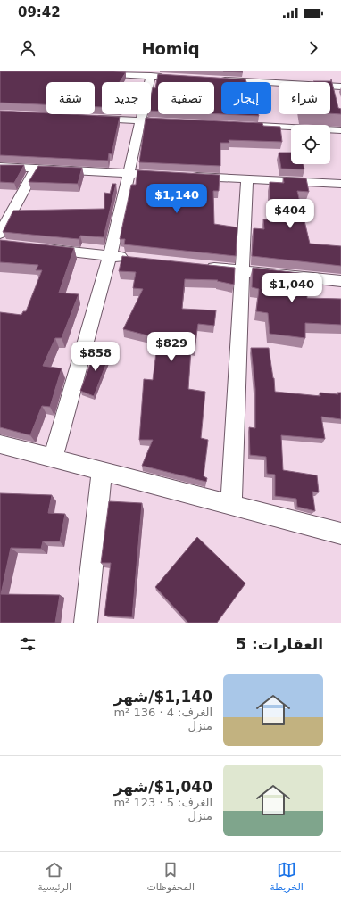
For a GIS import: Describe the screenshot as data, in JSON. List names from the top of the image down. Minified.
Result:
{"page":{"status":"09:42","header":"Homiq","chip":["شراء","إيجار","تصفية","جديد","شقة"],"price":["$1,140","$404","$1,040","$829","$858"],"heading":"العقارات: 5","list":[{"name":"$1,140/شهر","note":"الغرف: 4 · 136 m² · منزل"},{"name":"$1,040/شهر","note":"الغرف: 5 · 123 m² · منزل"}],"tabs":["الخريطة","المحفوظات","الرئيسية"]}}
